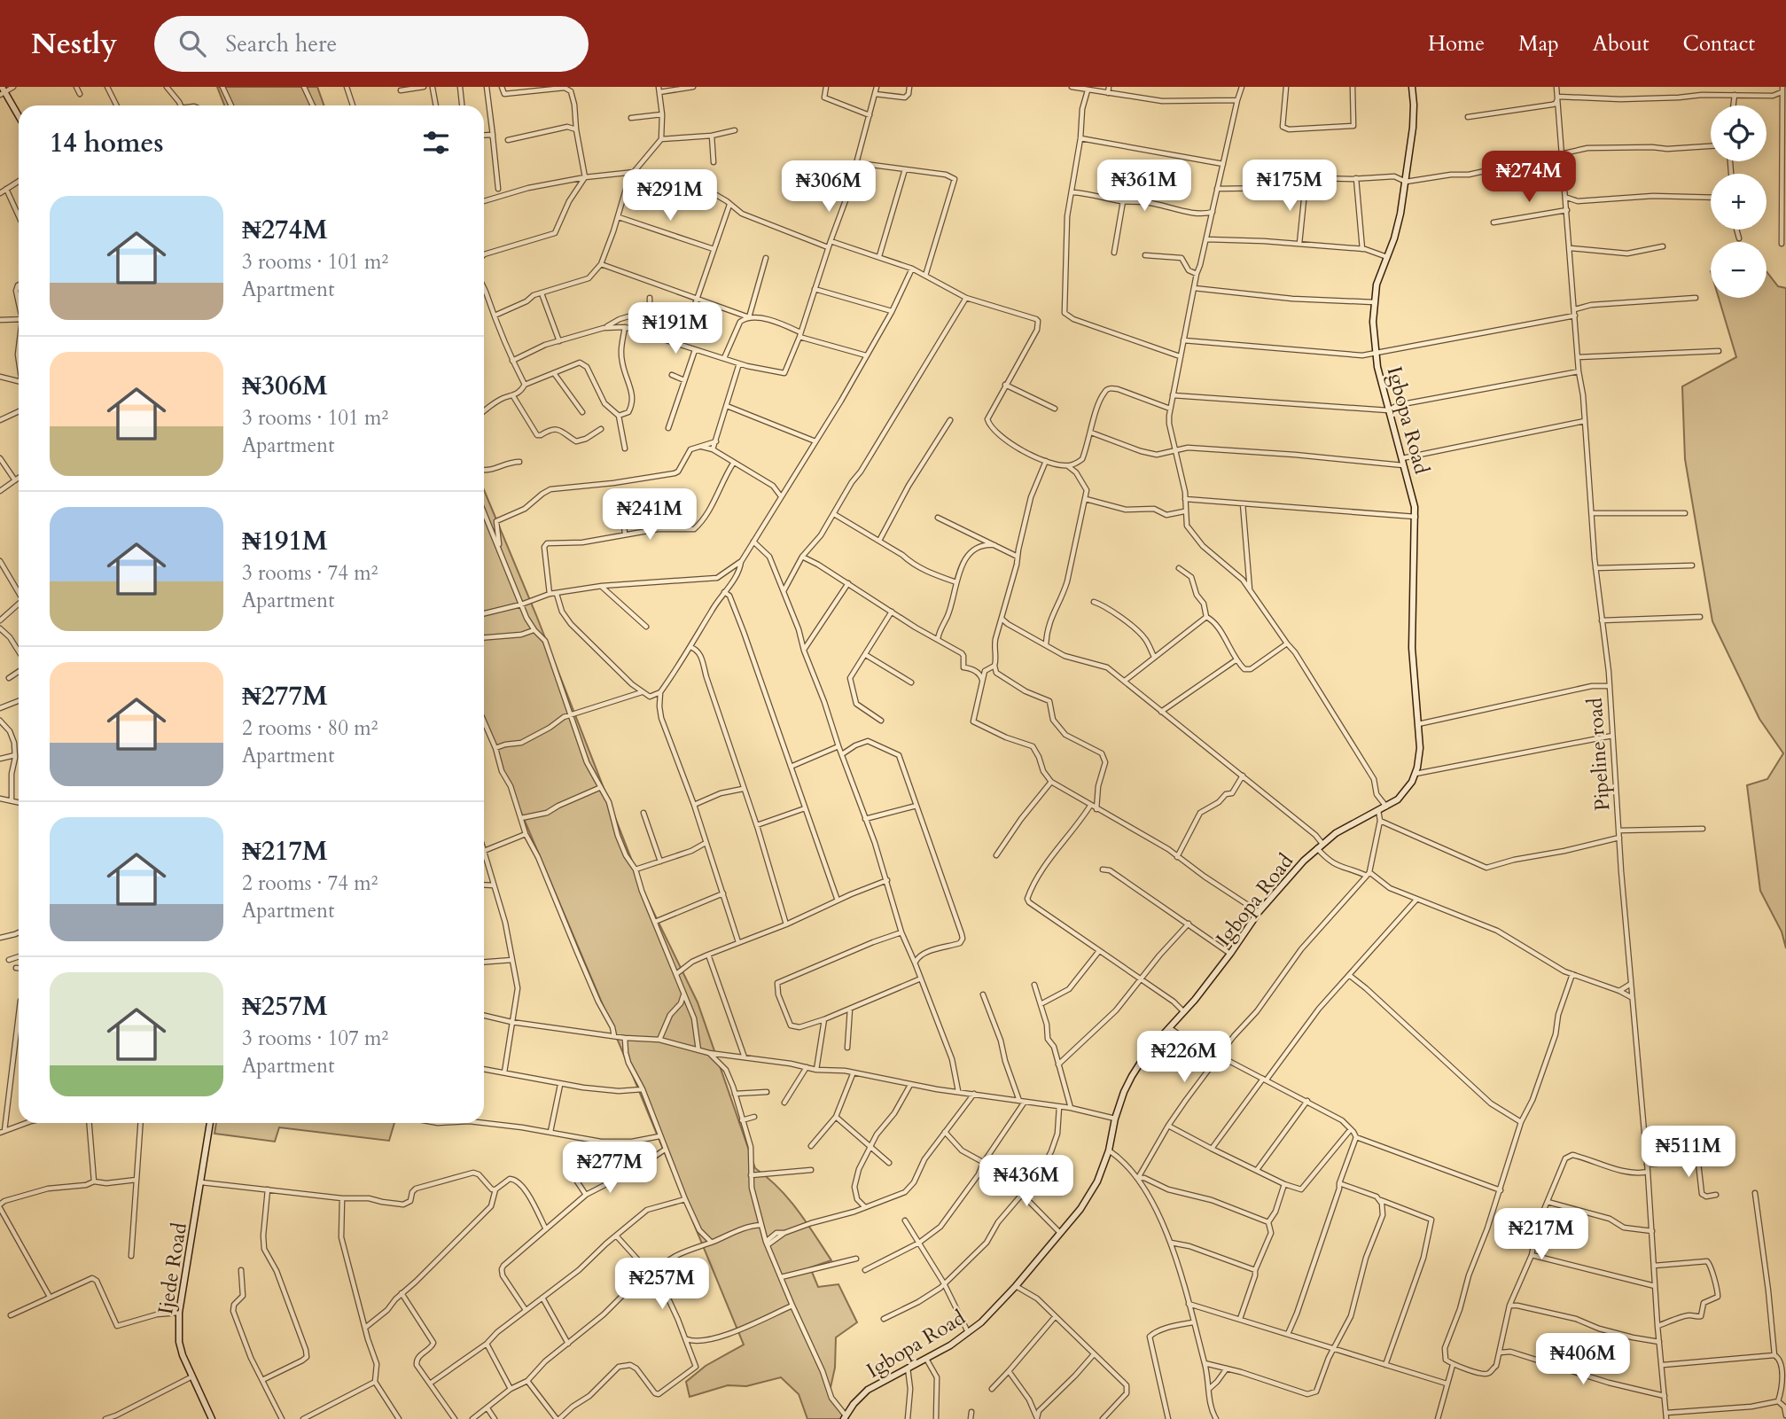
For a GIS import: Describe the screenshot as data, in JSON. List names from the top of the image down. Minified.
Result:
{"streets":{"street":["Igbopa Road","Pipeline road","Ijede Road"]},"page":{"header":"Nestly","search":"Search here","nav":["Home","Map","About","Contact"],"map_buttons":["+","−"],"heading":"14 homes","price":["₦274M","₦361M","₦175M","₦306M","₦291M","₦191M","₦241M","₦226M","₦511M","₦277M","₦436M","₦217M","₦257M","₦406M"],"list":[{"name":"₦274M","note":"3 rooms · 101 m² · Apartment"},{"name":"₦306M","note":"3 rooms · 101 m² · Apartment"},{"name":"₦191M","note":"3 rooms · 74 m² · Apartment"},{"name":"₦277M","note":"2 rooms · 80 m² · Apartment"},{"name":"₦217M","note":"2 rooms · 74 m² · Apartment"},{"name":"₦257M","note":"3 rooms · 107 m² · Apartment"}]}}
